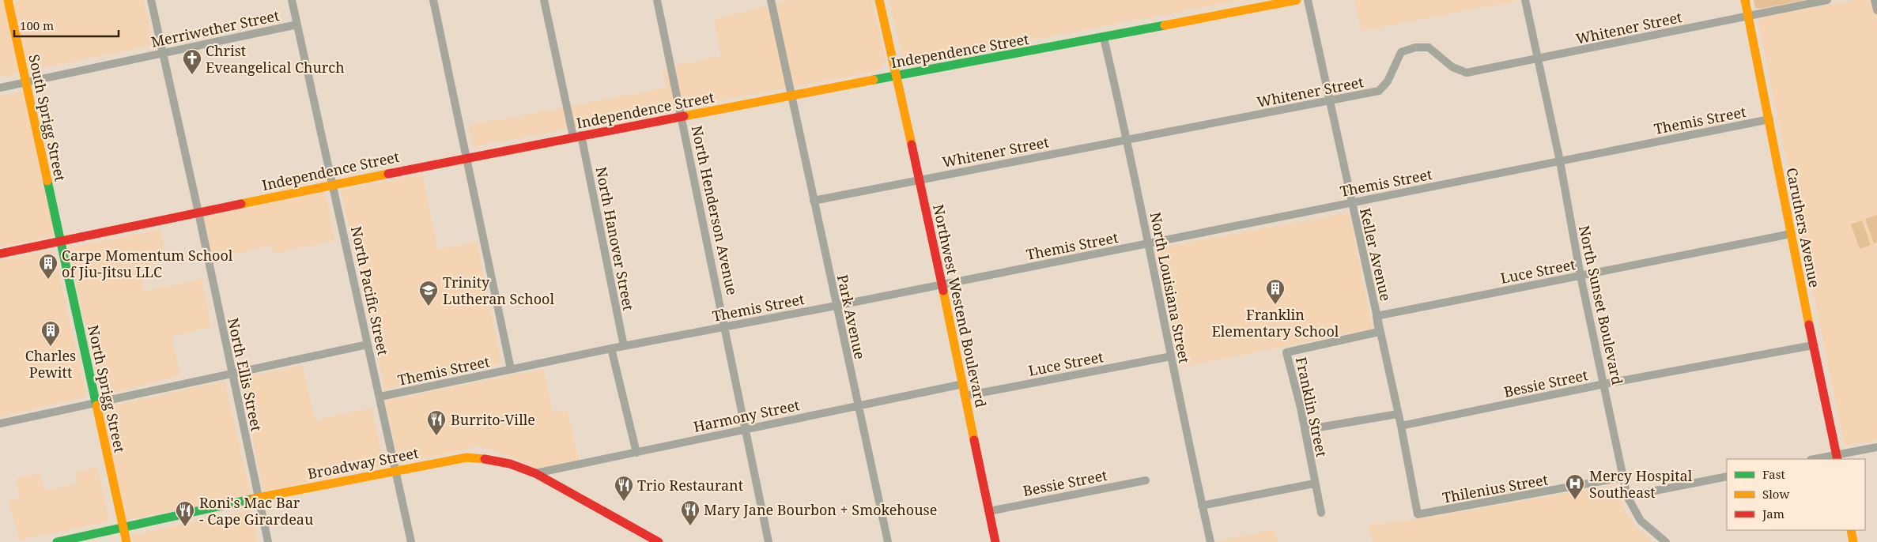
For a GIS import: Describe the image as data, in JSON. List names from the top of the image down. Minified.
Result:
{"streets":{"street":["Whitener Street","Merriwether Street","Independence Street","South Sprigg Street","Themis Street","North Henderson Avenue","Caruthers Avenue","North Hanover Street","Keller Avenue","Luce Street","North Louisiana Street","North Pacific Street","North Sunset Boulevard","Northwest Westend Boulevard","Park Avenue","North Ellis Street","Bessie Street","North Sprigg Street","Franklin Street","Harmony Street","Broadway Street","Thilenius Street"]},"crossings":[["Whitener Street","Caruthers Avenue"],["Whitener Street","Keller Avenue"],["Whitener Street","North Louisiana Street"],["Whitener Street","North Sunset Boulevard"],["Whitener Street","Northwest Westend Boulevard"],["Whitener Street","Park Avenue"],["Merriwether Street","South Sprigg Street"],["Merriwether Street","North Pacific Street"],["Merriwether Street","North Ellis Street"],["Independence Street","South Sprigg Street"],["Independence Street","North Henderson Avenue"],["Independence Street","North Hanover Street"],["Independence Street","North Louisiana Street"],["Independence Street","North Pacific Street"],["Independence Street","Northwest Westend Boulevard"],["Independence Street","Park Avenue"],["Independence Street","North Ellis Street"],["Independence Street","North Sprigg Street"],["South Sprigg Street","North Sprigg Street"],["Themis Street","North Henderson Avenue"],["Themis Street","Caruthers Avenue"],["Themis Street","North Hanover Street"],["Themis Street","Keller Avenue"],["Themis Street","North Louisiana Street"],["Themis Street","North Pacific Street"],["Themis Street","North Sunset Boulevard"],["Themis Street","Northwest Westend Boulevard"],["Themis Street","Park Avenue"],["North Henderson Avenue","Harmony Street"],["Caruthers Avenue","Luce Street"],["Caruthers Avenue","Bessie Street"],["Keller Avenue","Luce Street"],["Keller Avenue","Bessie Street"],["Keller Avenue","Franklin Street"],["Keller Avenue","Thilenius Street"],["Luce Street","North Louisiana Street"],["Luce Street","North Sunset Boulevard"],["Luce Street","Northwest Westend Boulevard"],["Luce Street","Franklin Street"],["North Pacific Street","Broadway Street"],["North Sunset Boulevard","Bessie Street"],["North Sunset Boulevard","Thilenius Street"],["Northwest Westend Boulevard","Bessie Street"],["Northwest Westend Boulevard","Harmony Street"],["Park Avenue","Harmony Street"],["North Ellis Street","Broadway Street"],["North Sprigg Street","Broadway Street"],["Harmony Street","Broadway Street"]],"places":{"church":["Christ Eveangelical Church"],"building":["Carpe Momentum School of Jiu-Jitsu LLC","Franklin Elementary School","Charles Pewitt"],"school or university":["Trinity Lutheran School"],"restaurant":["Burrito-Ville","Trio Restaurant","Mary Jane Bourbon + Smokehouse","Roni's Mac Bar - Cape Girardeau"],"hospital":["Mercy Hospital Southeast"]},"legend":["Fast","Slow","Jam"],"scale_bar":"100 m"}
